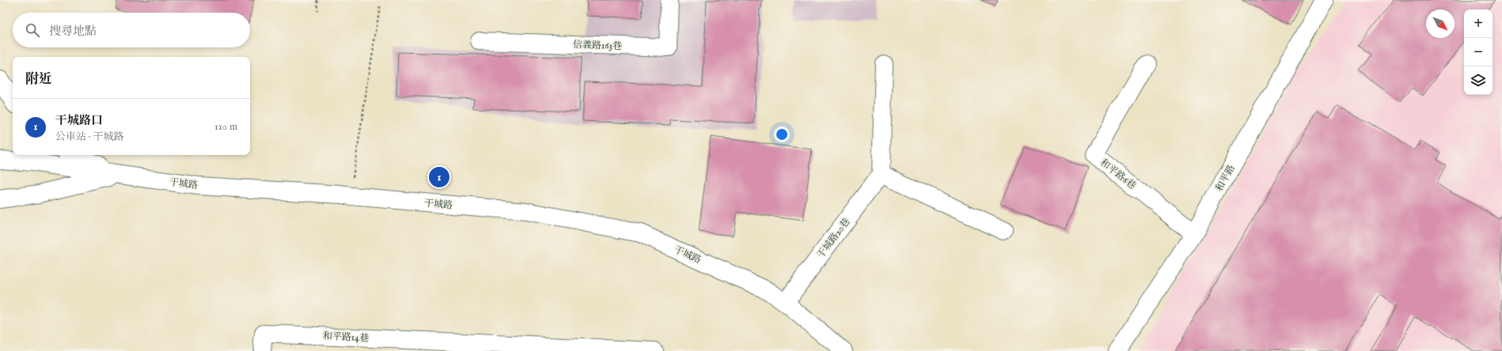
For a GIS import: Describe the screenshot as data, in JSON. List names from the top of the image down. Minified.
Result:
{"streets":{"street":["信義路163巷","和平路6巷","和平路","干城路","干城路20巷","和平路14巷"]},"crossings":[["和平路6巷","和平路"],["干城路","干城路20巷"]],"north":"bottom right","page":{"map_buttons":["+","−"],"search":"搜尋地點","heading":"附近","list":[{"mark":"1","name":"干城路口","note":"公車站 · 干城路","value":"110 m"}],"pins":"1"}}
